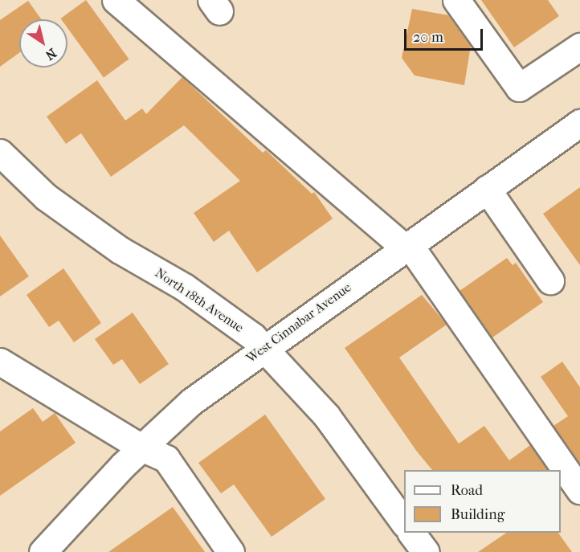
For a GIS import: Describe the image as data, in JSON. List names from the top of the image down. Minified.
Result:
{"streets":{"street":["North 18th Avenue","West Cinnabar Avenue"]},"crossings":[["North 18th Avenue","West Cinnabar Avenue"]],"legend":["Road","Building"],"scale_bar":"20 m","north":"bottom right"}
